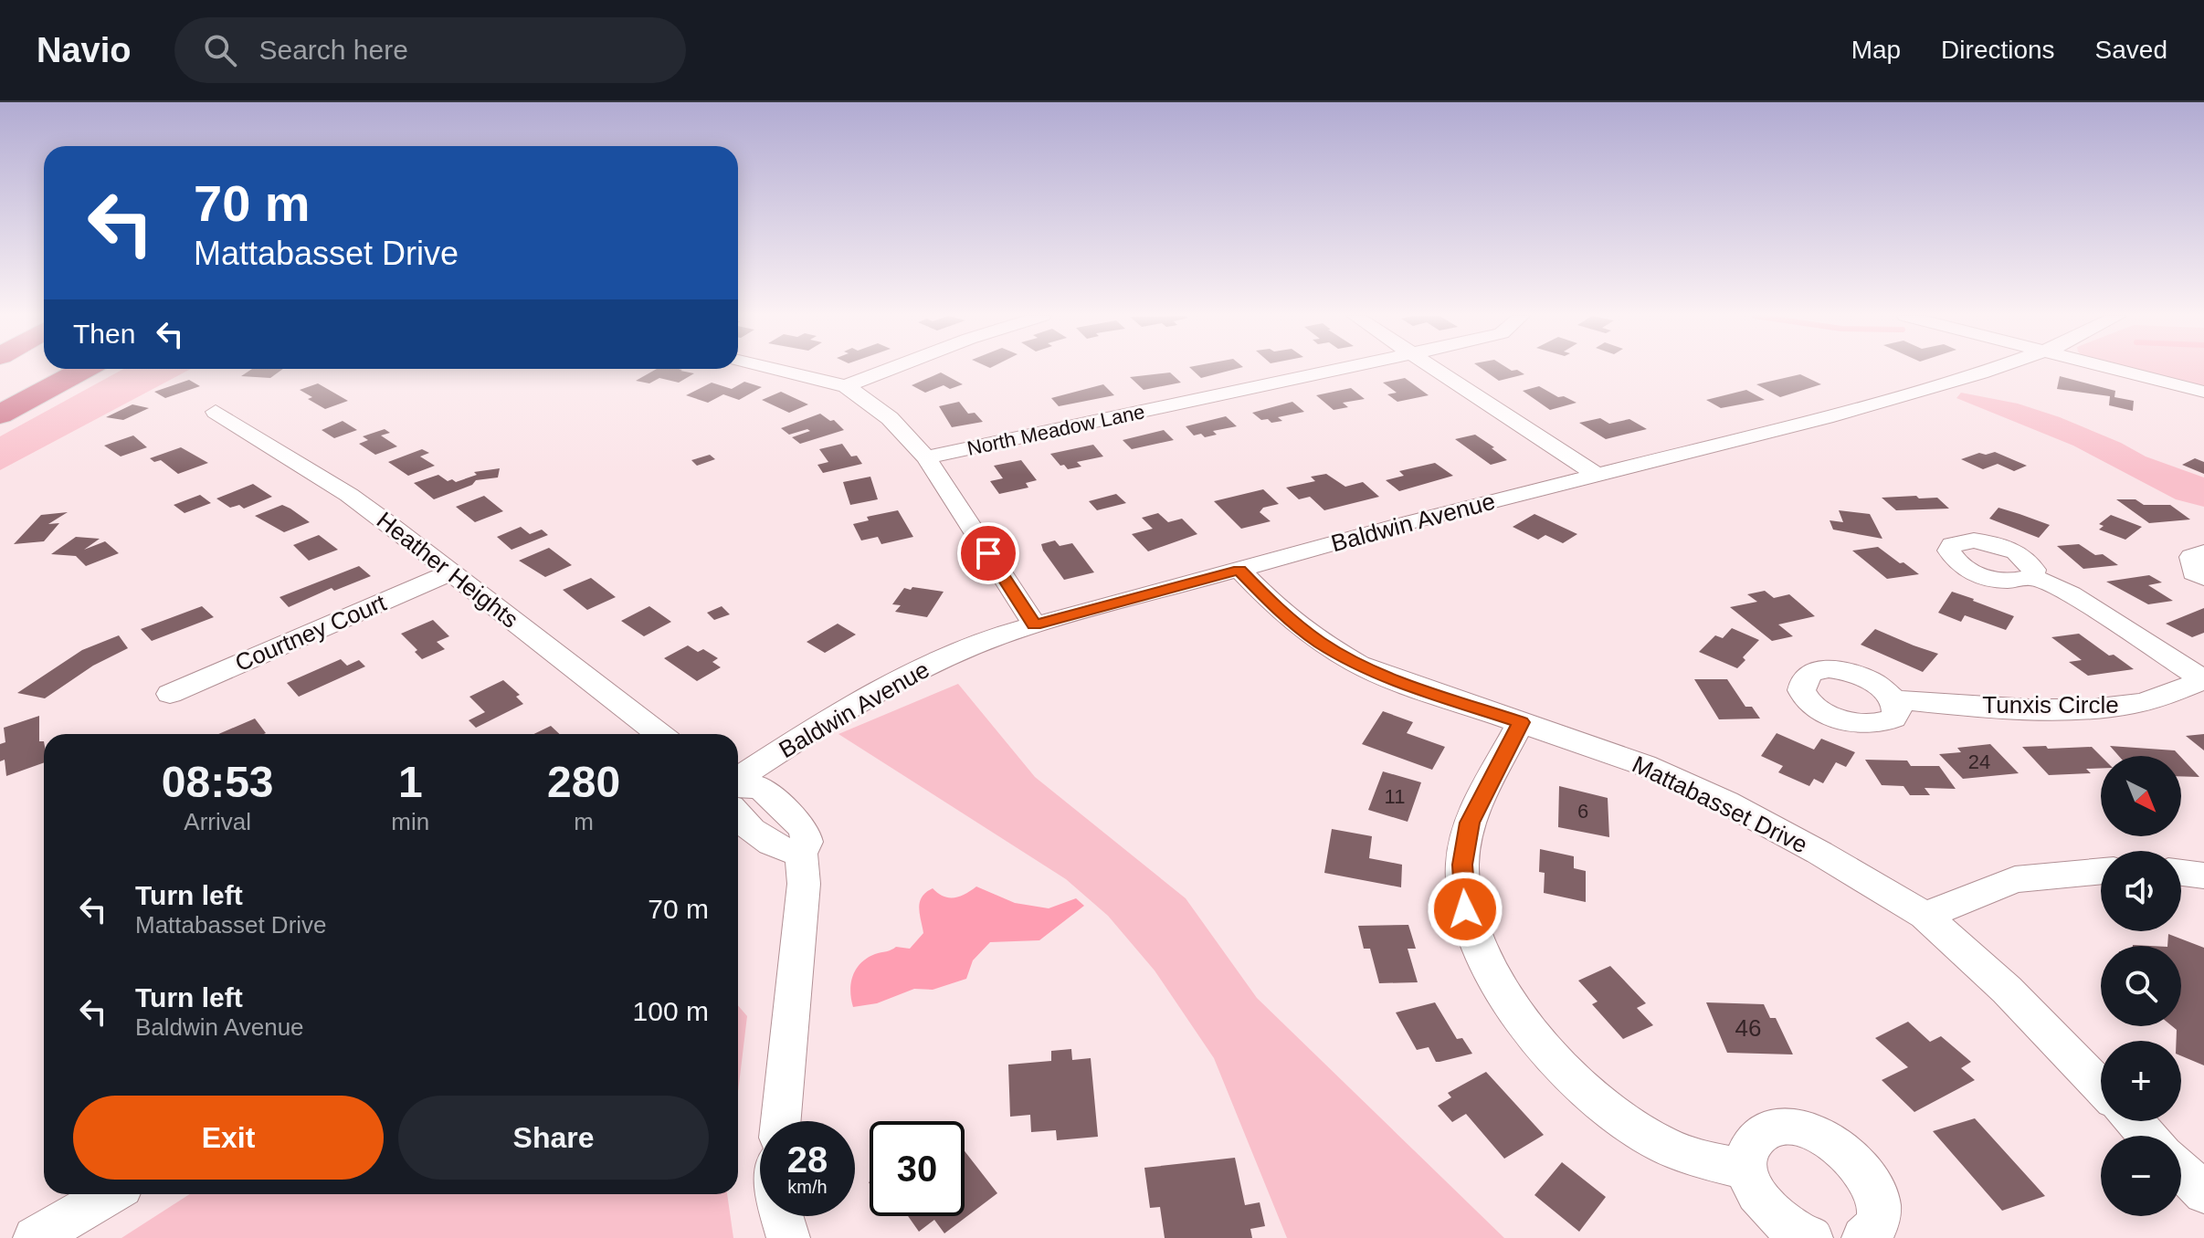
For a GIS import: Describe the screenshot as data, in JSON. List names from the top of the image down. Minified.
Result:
{"streets":{"street":["North Meadow Lane","Baldwin Avenue","Heather Heights","Courtney Court","Tunxis Circle","Mattabasset Drive"]},"crossings":[["Baldwin Avenue","Mattabasset Drive"],["Heather Heights","Courtney Court"]],"house_numbers":["24","11","6","46"],"north":"bottom right","page":{"header":"Navio","search":"Search here","nav":["Map","Directions","Saved"],"turn":["70 m","Mattabasset Drive"],"then":"Then","eta":["08:53","Arrival","1","min","280","m"],"map_buttons":["+","−"],"list":[{"name":"Turn left","note":"Mattabasset Drive","value":"70 m"},{"name":"Turn left","note":"Baldwin Avenue","value":"100 m"}],"buttons":["Exit","Share"],"speed":"28 km/h","limit":"30"}}
